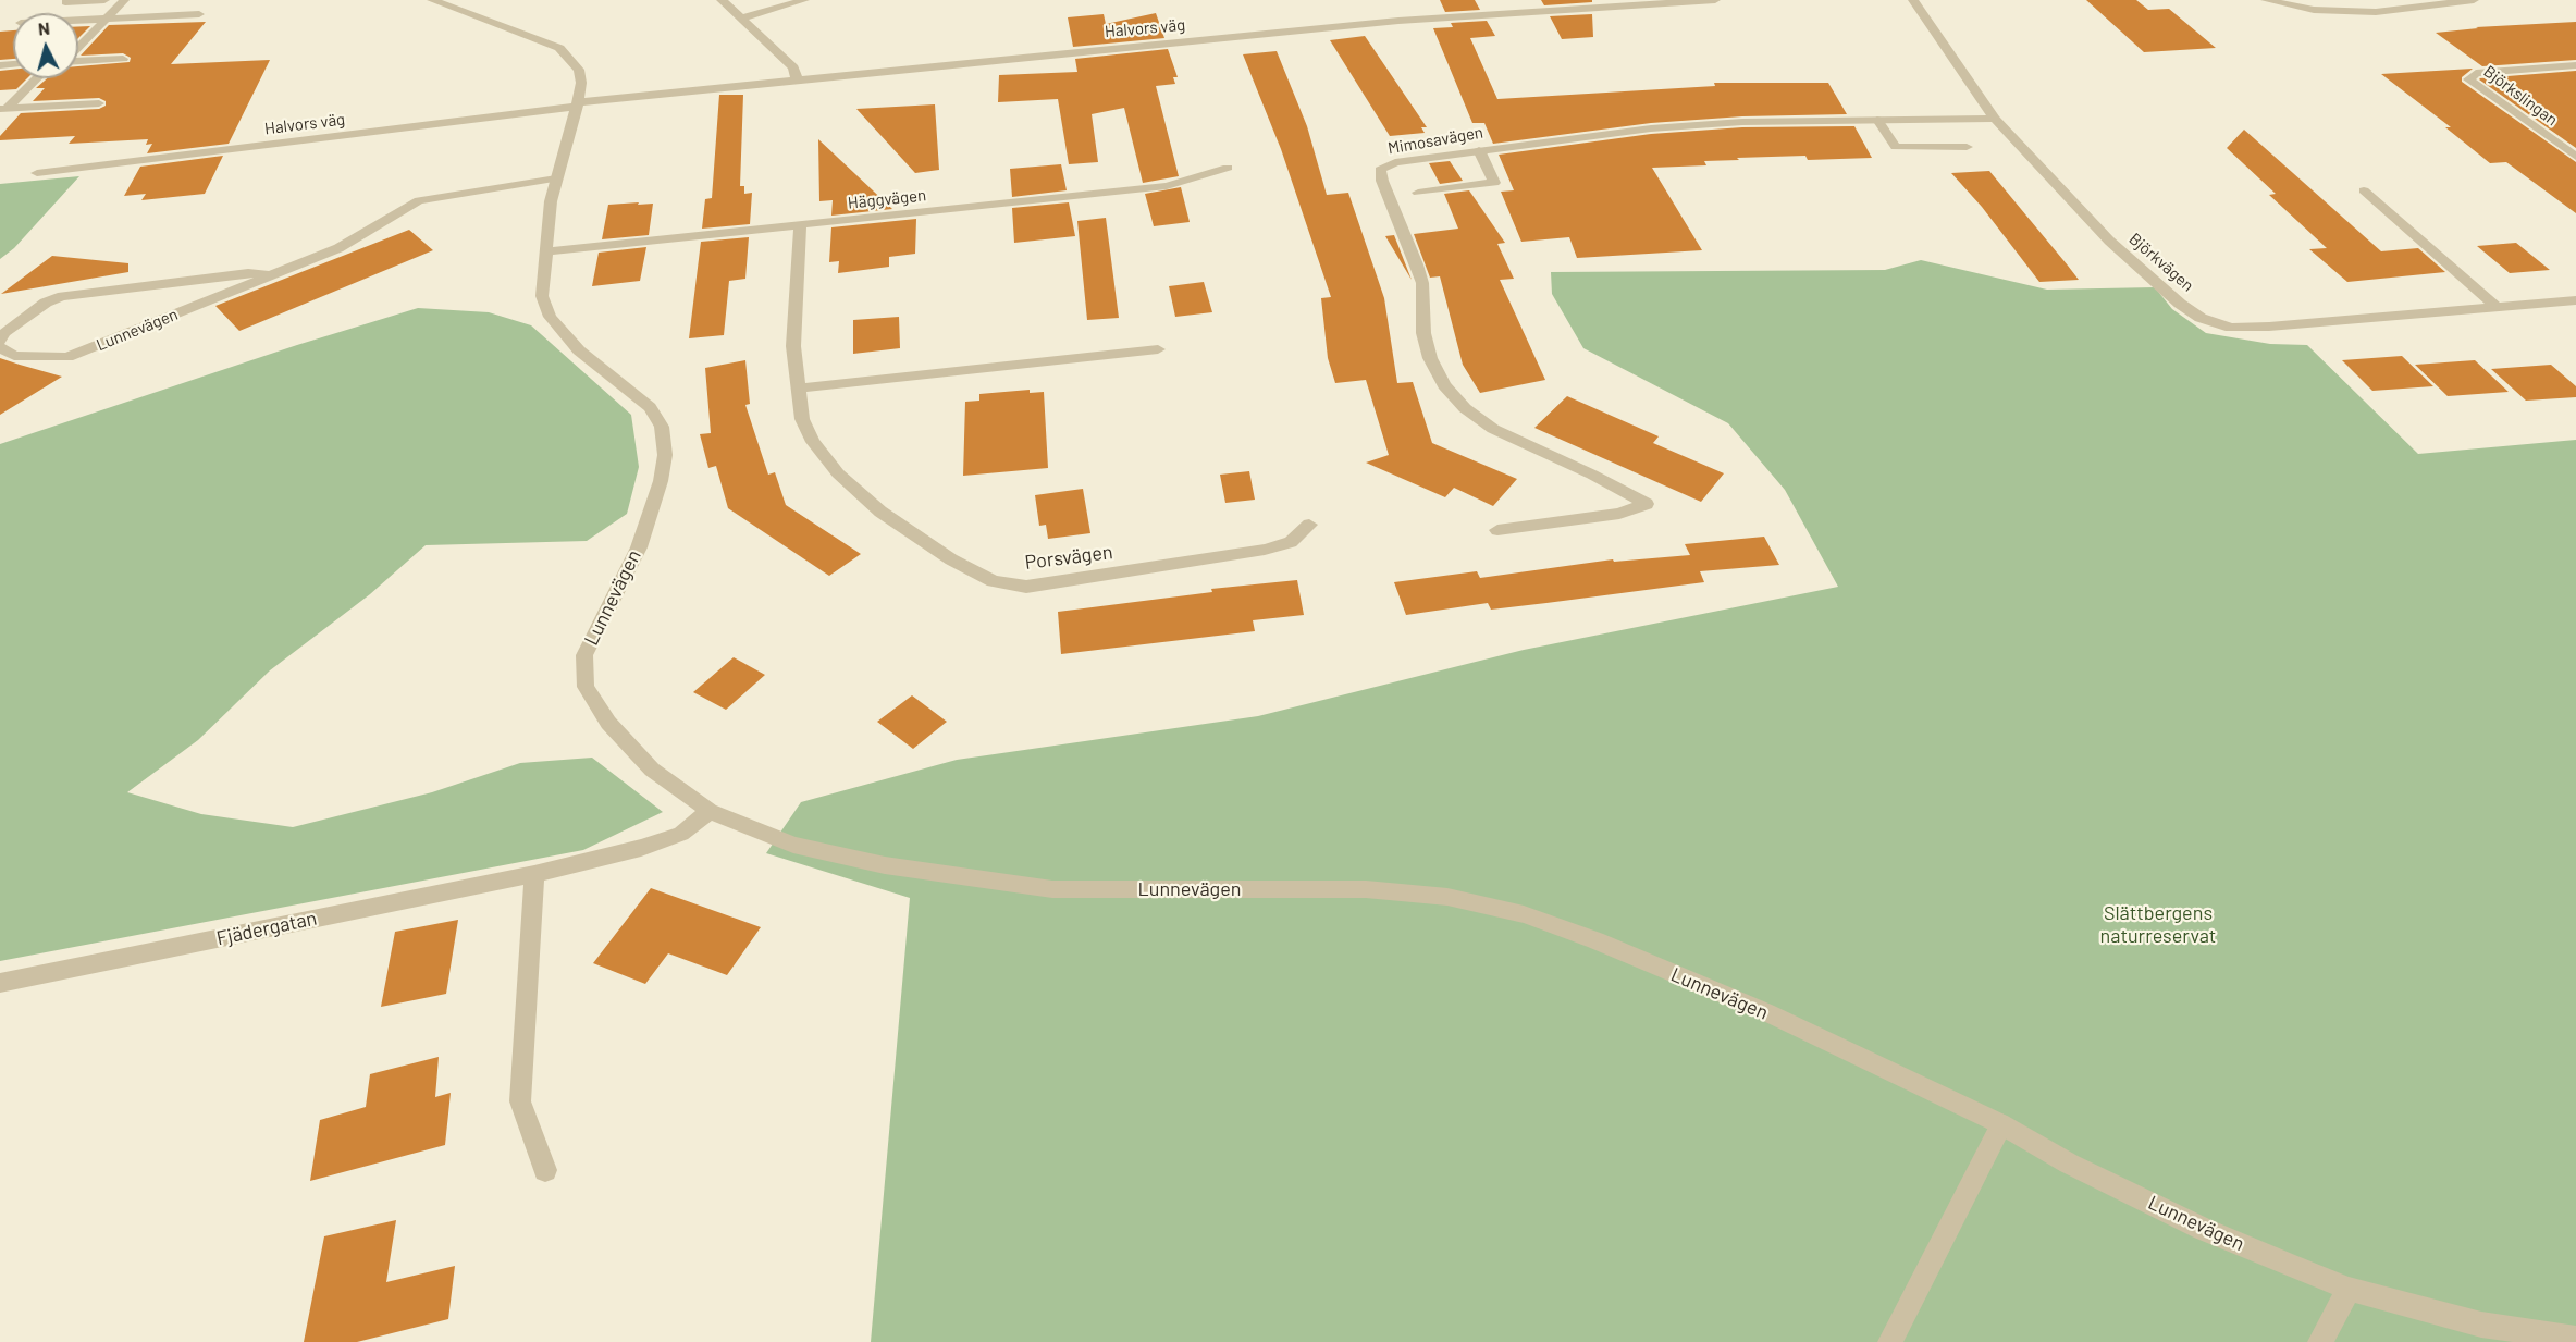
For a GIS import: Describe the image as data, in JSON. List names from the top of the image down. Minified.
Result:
{"streets":{"street":["Halvors väg","Björkslingan","Mimosavägen","Häggvägen","Björkvägen","Lunnevägen","Porsvägen","Fjädergatan"]},"crossings":[["Halvors väg","Lunnevägen"],["Mimosavägen","Björkvägen"],["Häggvägen","Lunnevägen"],["Häggvägen","Porsvägen"],["Lunnevägen","Fjädergatan"]],"parks":["Slättbergens naturreservat"],"north":"top"}
